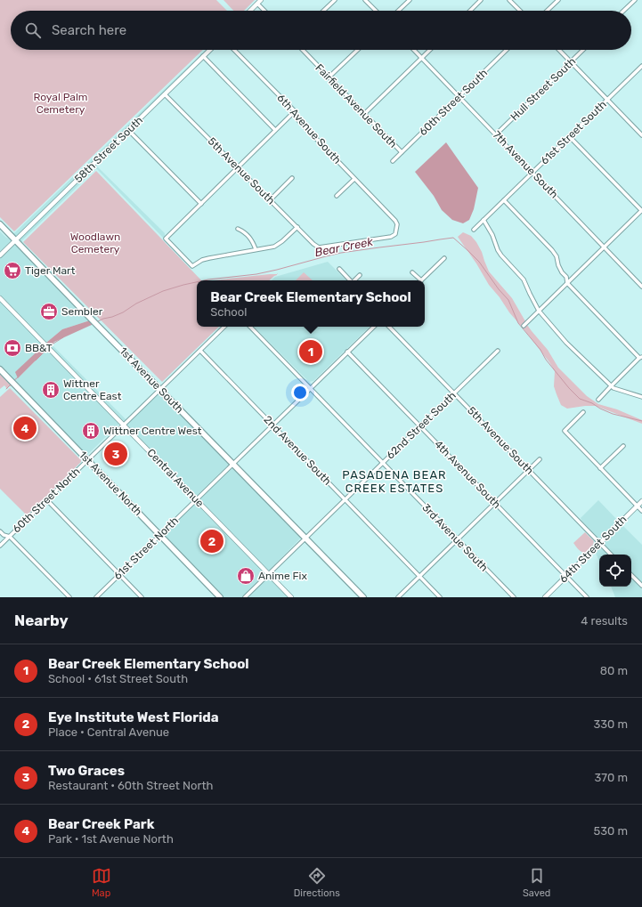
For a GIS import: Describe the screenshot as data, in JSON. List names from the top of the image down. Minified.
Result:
{"streets":{"main road":["1st Avenue South","1st Avenue North"],"street":["Hull Street South","60th Street South","Fairfield Avenue South","6th Avenue South","61st Street South","58th Street South","7th Avenue South","5th Avenue South","62nd Street South","2nd Avenue South","4th Avenue South","Central Avenue","60th Street North","3rd Avenue South","61st Street North","64th Street South"]},"crossings":[["Hull Street South","7th Avenue South"],["60th Street South","Fairfield Avenue South"],["60th Street South","7th Avenue South"],["6th Avenue South","5th Avenue South"],["61st Street South","7th Avenue South"],["58th Street South","5th Avenue South"],["58th Street South","1st Avenue South"],["5th Avenue South","62nd Street South"],["5th Avenue South","64th Street South"],["1st Avenue South","62nd Street South"],["62nd Street South","2nd Avenue South"],["62nd Street South","4th Avenue South"],["62nd Street South","Central Avenue"],["62nd Street South","3rd Avenue South"],["4th Avenue South","64th Street South"],["Central Avenue","60th Street North"],["Central Avenue","61st Street North"],["1st Avenue North","60th Street North"],["1st Avenue North","61st Street North"]],"districts":["PASADENA BEAR CREEK ESTATES"],"water":["Bear Creek"],"parks":["Royal Palm Cemetery","Woodlawn Cemetery"],"places":{"supermarket":["Tiger Mart"],"office":["Sembler"],"bank":["BB&T"],"building":["Wittner Centre East","Wittner Centre West"],"shop":["Anime Fix"]},"page":{"search":"Search here","popup":["Bear Creek Elementary School","School"],"pins":["1","4","3","2"],"heading":["Nearby","4 results"],"list":[{"mark":"1","name":"Bear Creek Elementary School","note":"School · 61st Street South","value":"80 m"},{"mark":"2","name":"Eye Institute West Florida","note":"Place · Central Avenue","value":"330 m"},{"mark":"3","name":"Two Graces","note":"Restaurant · 60th Street North","value":"370 m"},{"mark":"4","name":"Bear Creek Park","note":"Park · 1st Avenue North","value":"530 m"}],"nav":["Map","Directions","Saved"]}}
